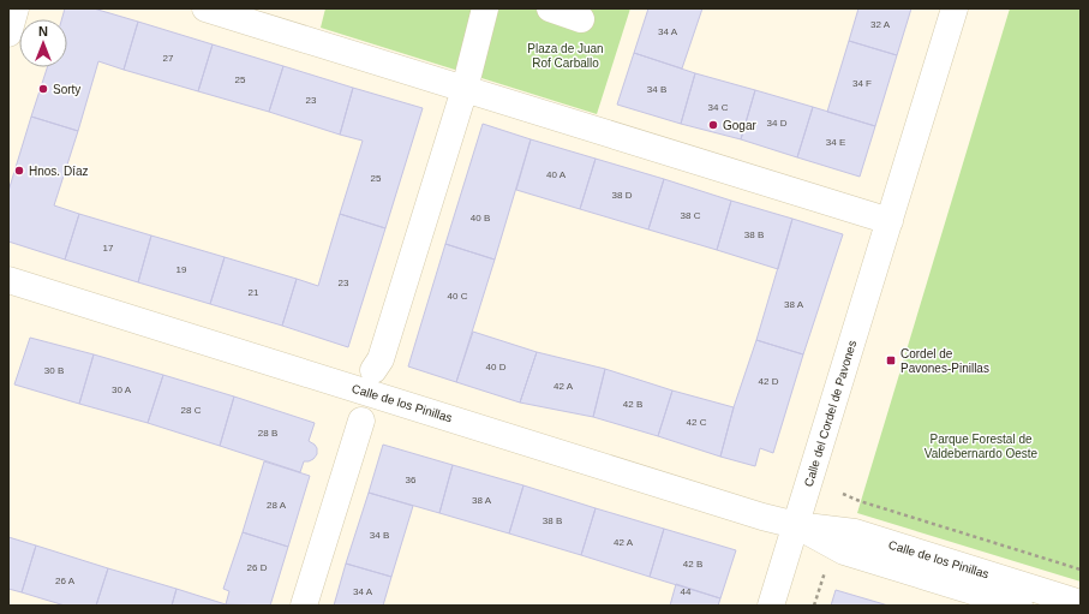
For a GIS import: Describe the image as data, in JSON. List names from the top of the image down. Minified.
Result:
{"streets":{"street":["Calle de los Pinillas","Calle del Cordel de Pavones"]},"crossings":[["Calle de los Pinillas","Calle del Cordel de Pavones"]],"parks":["Plaza de Juan Rof Carballo","Parque Forestal de Valdebernardo Oeste"],"places":{"other":["Sorty","Gogar","Hnos. Díaz"],"transit":["Cordel de Pavones-Pinillas"]},"house_numbers":["32 A","34 A","27","25","34 F","34 B","23","34 C","34 D","34 E","40 A","25","38 D","38 C","40 B","38 B","17","19","23","21","40 C","38 A","40 D","30 B","42 D","42 A","30 A","42 B","28 C","42 C","28 B","36","38 A","28 A","38 B","34 B","42 A","42 B","26 D","26 A","34 A","44"],"north":"top"}
